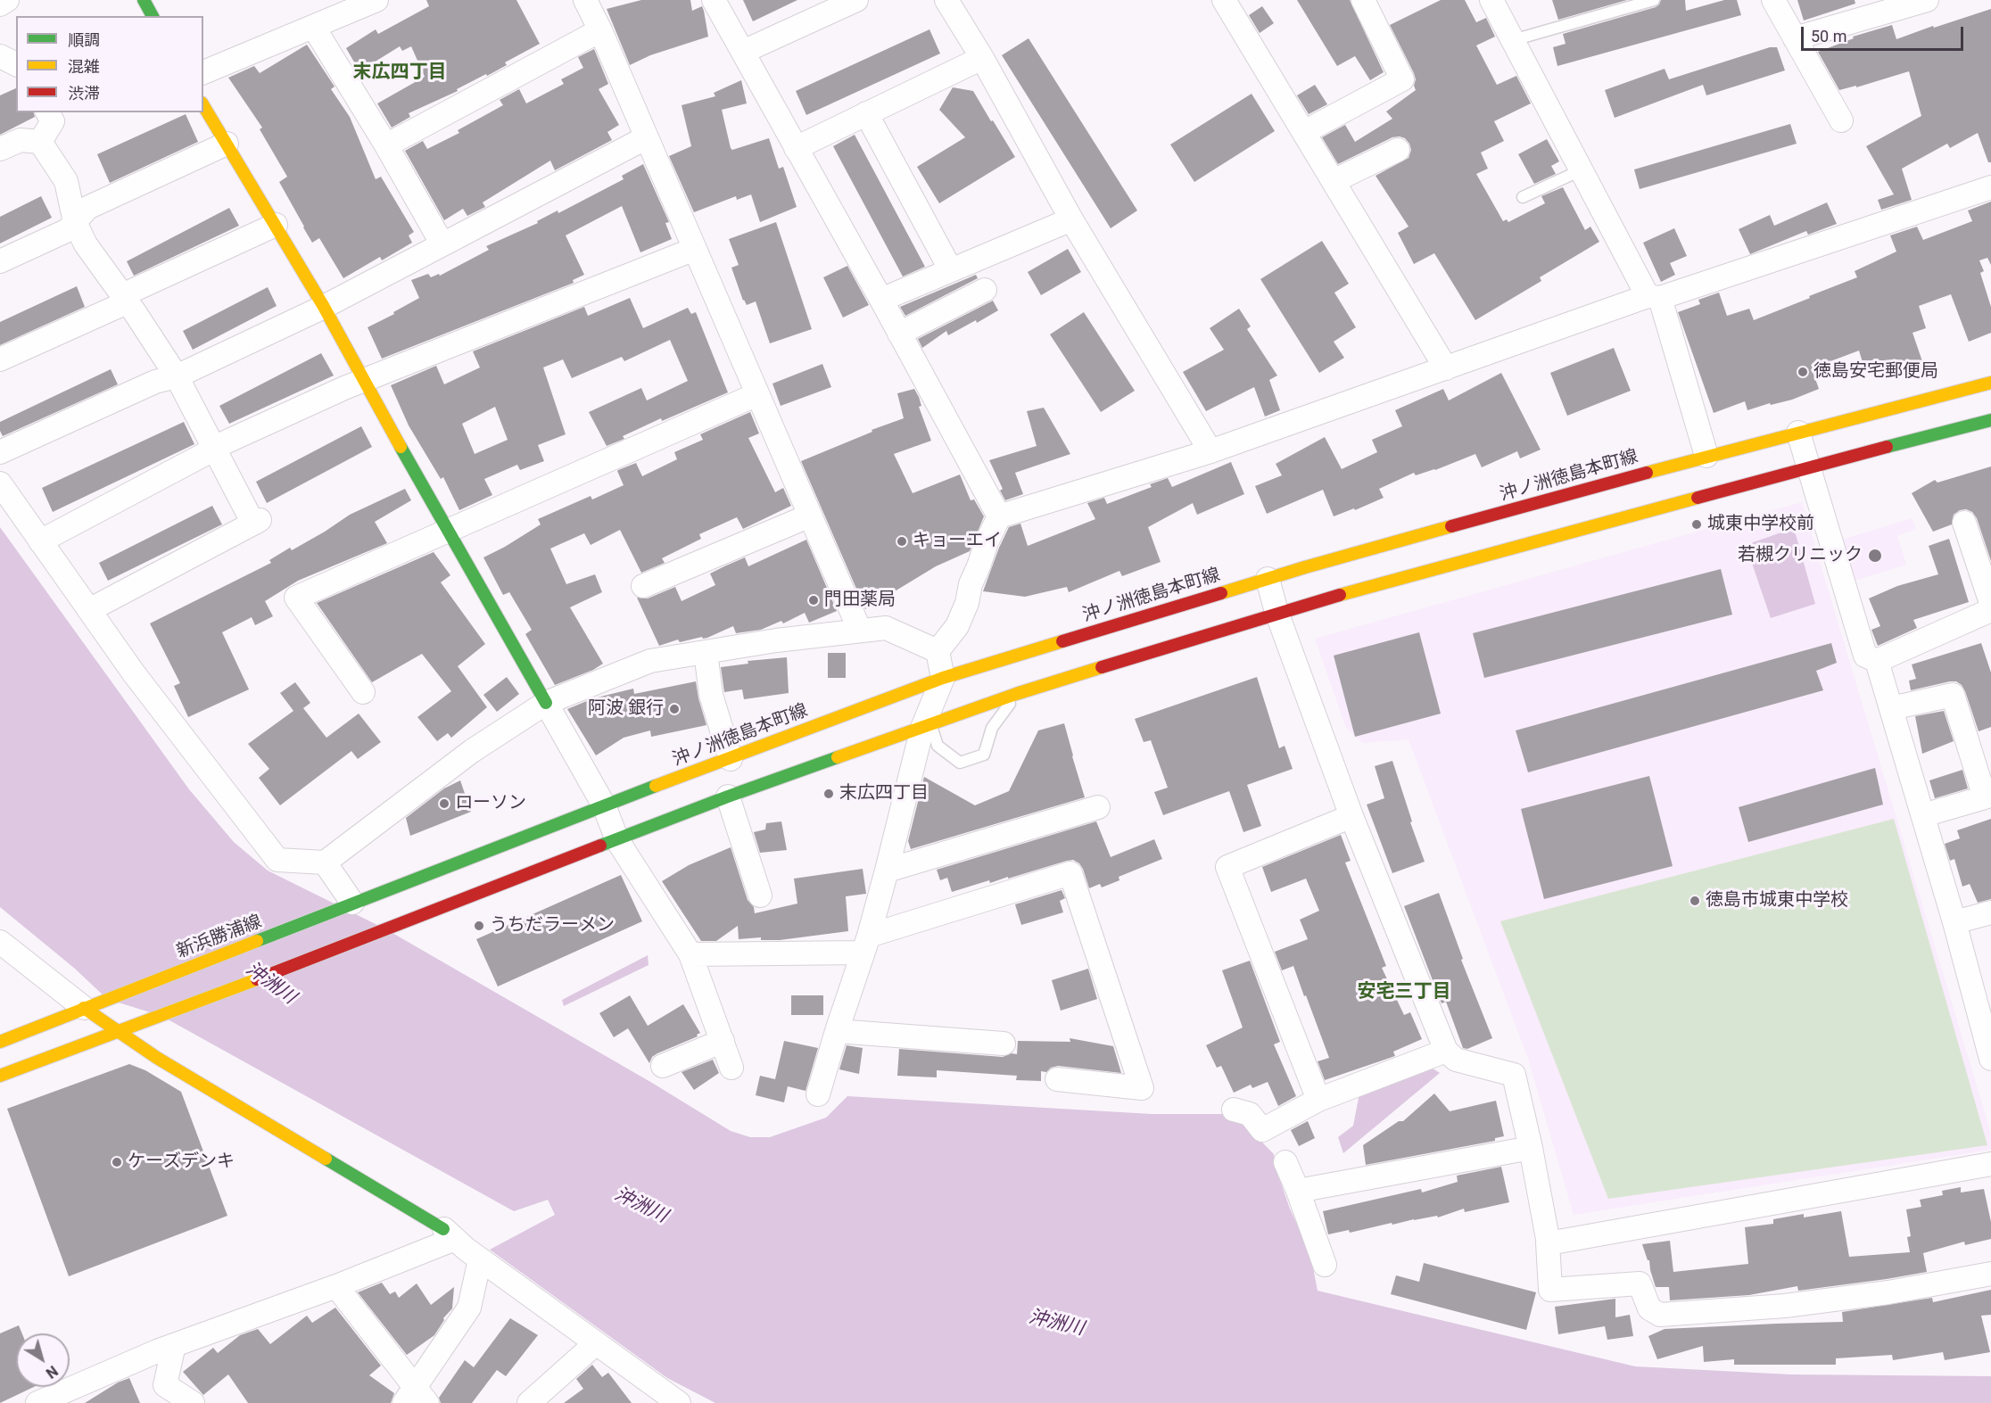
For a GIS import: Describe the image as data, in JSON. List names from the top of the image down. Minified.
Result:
{"streets":{"main road":["沖ノ洲徳島本町線","新浜勝浦線"]},"crossings":[["沖ノ洲徳島本町線","新浜勝浦線"]],"districts":["末広四丁目","安宅三丁目"],"water":["沖洲川"],"places":["徳島安宅郵便局","城東中学校前","キョーエイ","若槻クリニック","門田薬局","阿波 銀行","末広四丁目","ローソン","徳島市城東中学校","うちだラーメン","ケーズデンキ"],"legend":["順調","混雑","渋滞"],"scale_bar":"50 m","north":"bottom right"}
